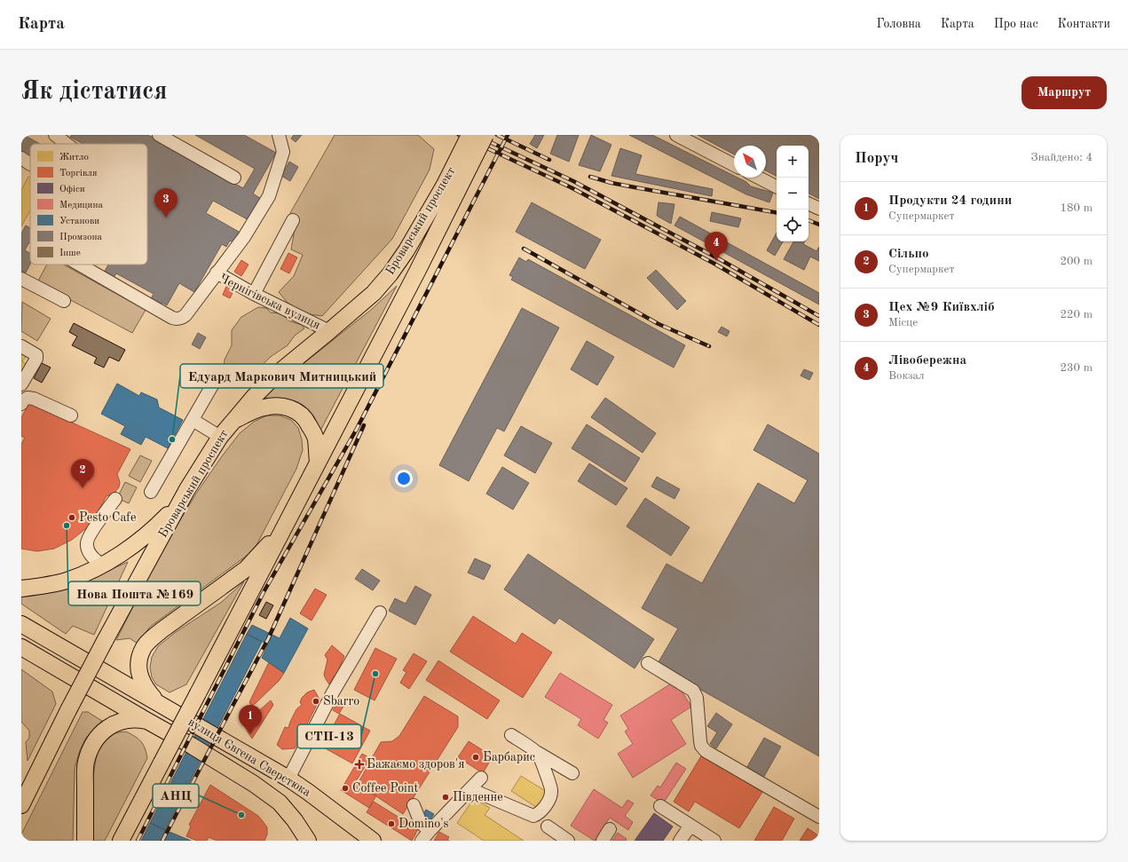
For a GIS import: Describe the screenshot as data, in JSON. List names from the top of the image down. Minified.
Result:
{"streets":{"main road":["Броварський проспект","вулиця Євгена Сверстюка"],"lane":["Чернігівська вулиця"]},"crossings":[["Броварський проспект","Чернігівська вулиця"]],"places":{"other":["Едуард Маркович Митницький","Pesto Cafe","Нова Пошта №169","СТП-13","Sbarro","Барбарис","Coffee Point","Південне","АНЦ","Domino's"],"health":["Бажаємо здоров'я"]},"legend":["Житло","Торгівля","Офіси","Медицина","Установи","Промзона","Інше"],"north":"top left","page":{"header":"Карта","nav":["Головна","Карта","Про нас","Контакти"],"buttons":"Маршрут","title":"Як дістатися","heading":["Поруч","Знайдено: 4"],"map_buttons":["+","−"],"list":[{"mark":"1","name":"Продукти 24 години","note":"Супермаркет","value":"180 m"},{"mark":"2","name":"Сільпо","note":"Супермаркет","value":"200 m"},{"mark":"3","name":"Цех №9 Київхліб","note":"Місце","value":"220 m"},{"mark":"4","name":"Лівобережна","note":"Вокзал","value":"230 m"}],"pins":["3","4","2","1"]}}
